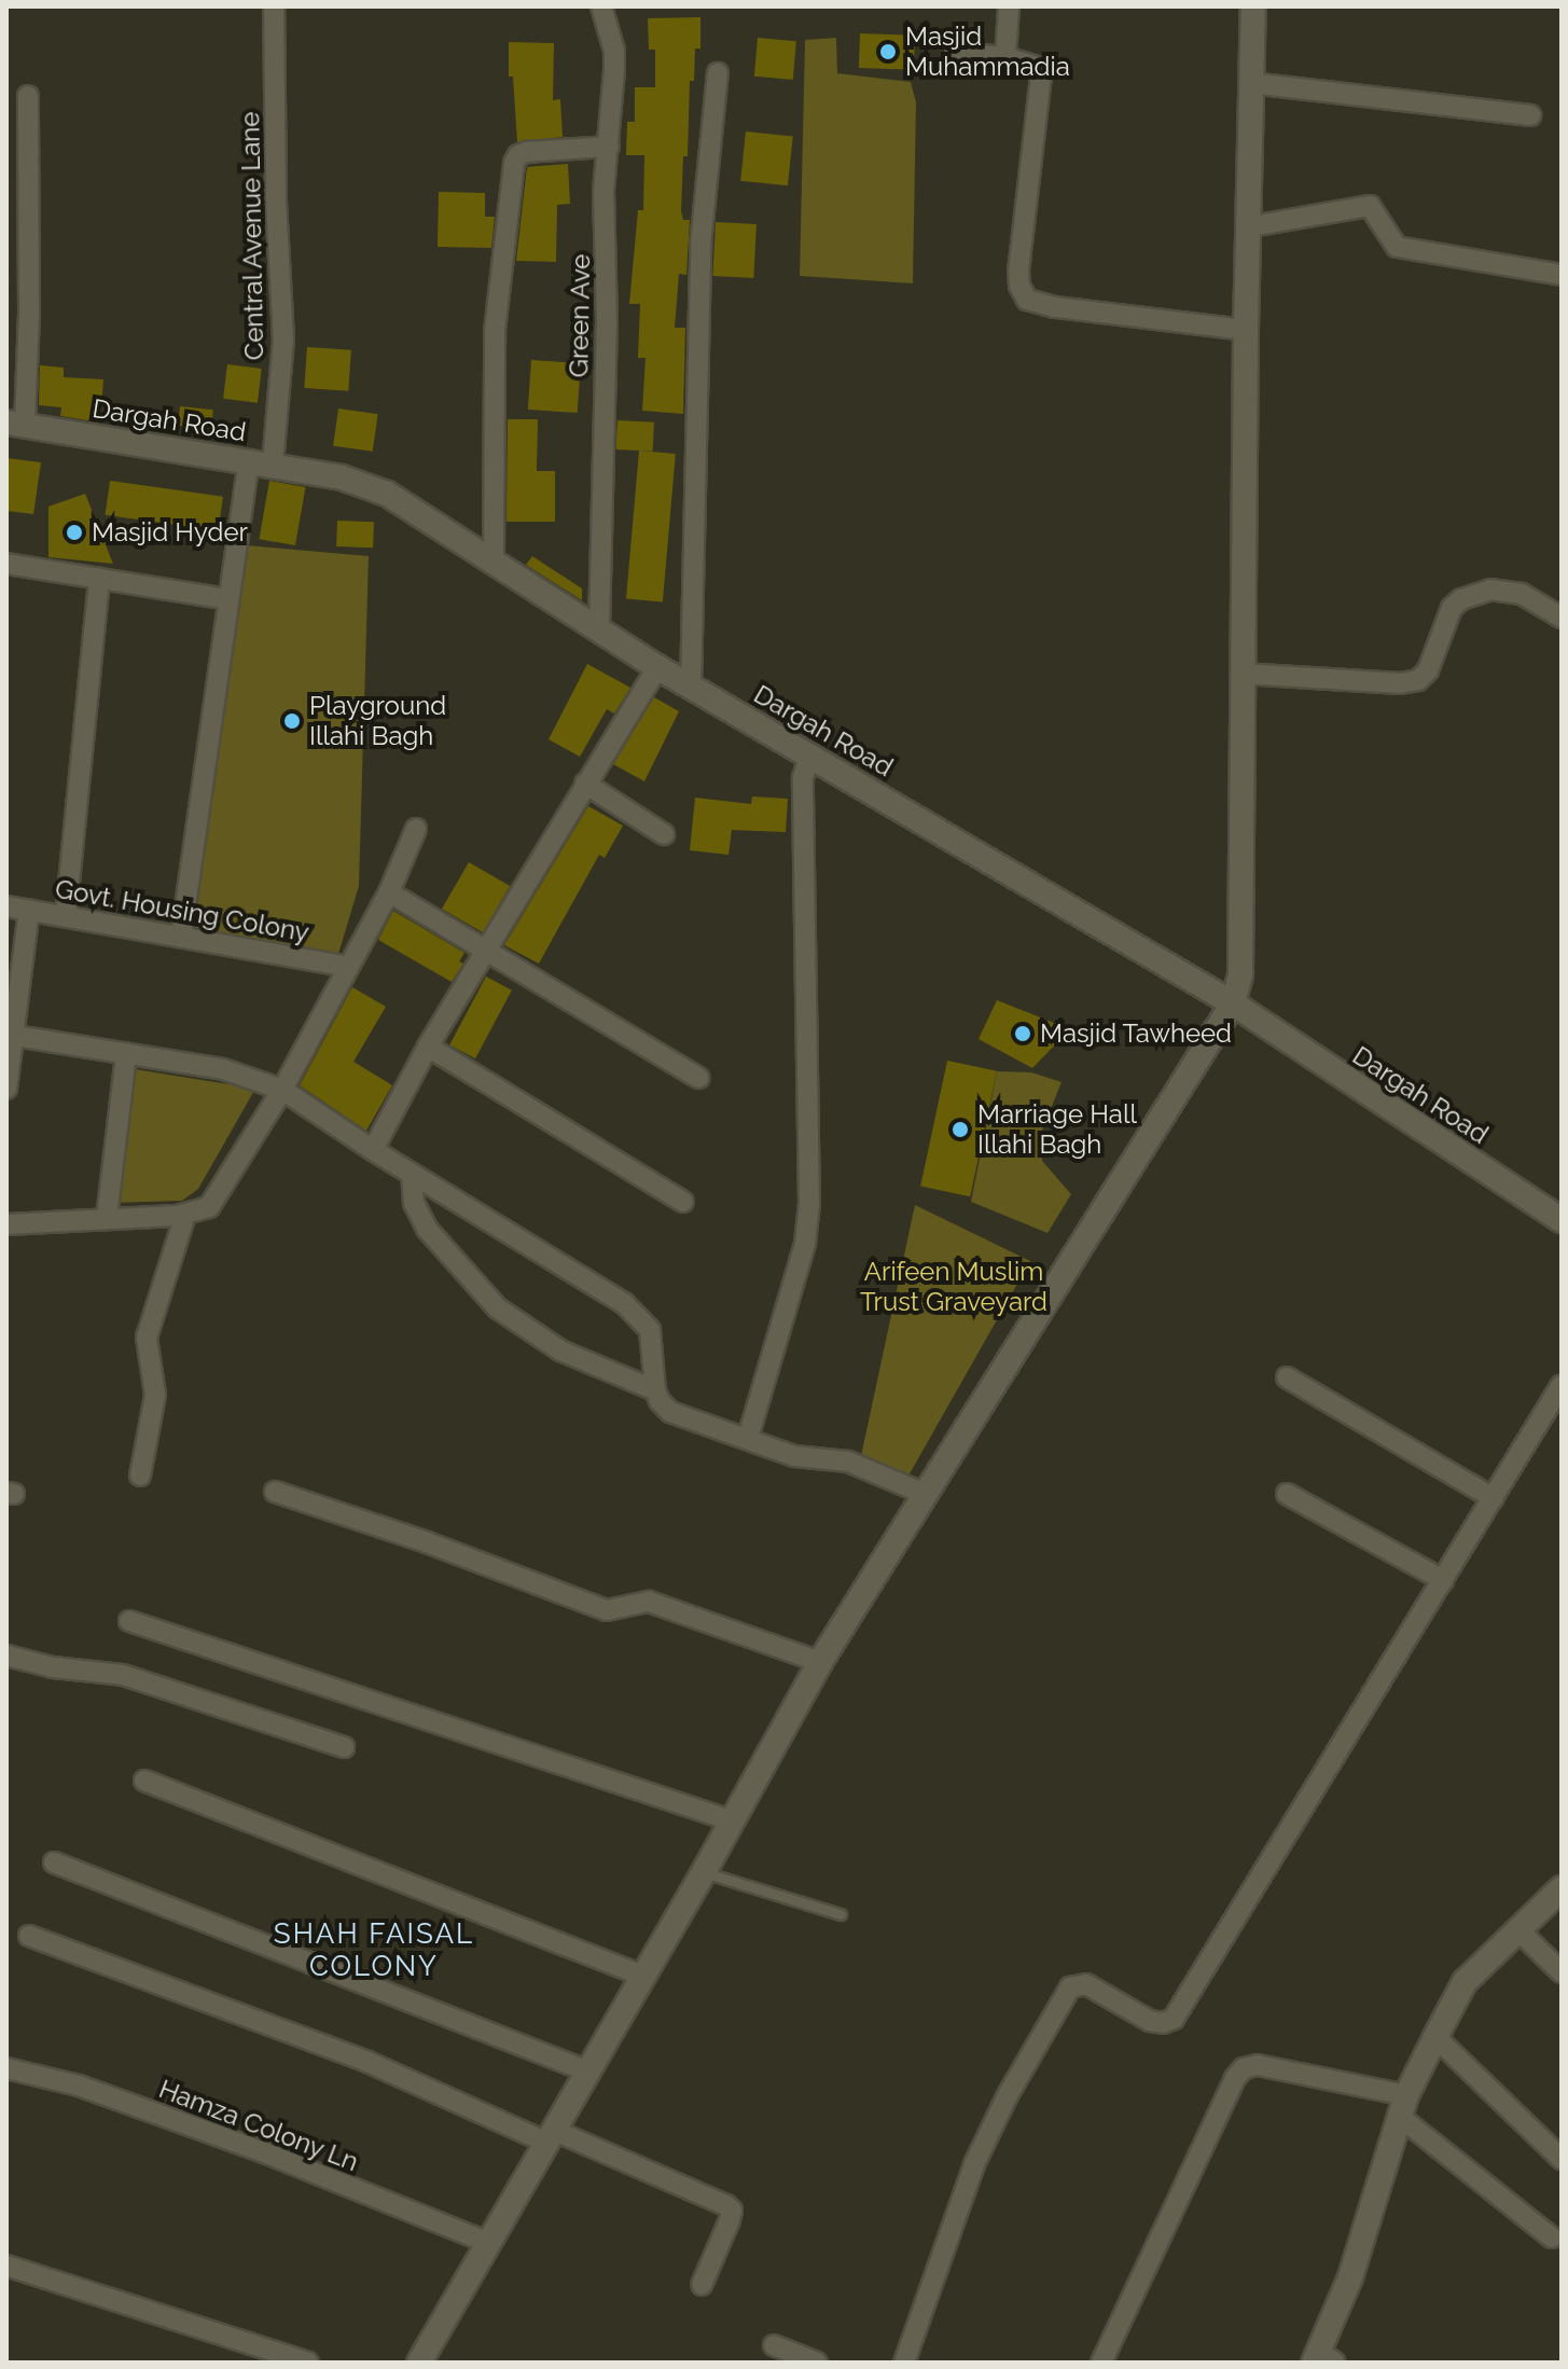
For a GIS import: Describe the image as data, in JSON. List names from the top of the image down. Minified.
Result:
{"streets":{"street":["Central Avenue Lane","Green Ave","Dargah Road","Govt. Housing Colony","Hamza Colony Ln"]},"crossings":[["Central Avenue Lane","Dargah Road"],["Central Avenue Lane","Govt. Housing Colony"],["Green Ave","Dargah Road"]],"districts":["SHAH FAISAL COLONY"],"parks":["Arifeen Muslim Trust Graveyard"],"places":["Masjid Muhammadia","Masjid Hyder","Playground Illahi Bagh","Masjid Tawheed","Marriage Hall Illahi Bagh"]}
